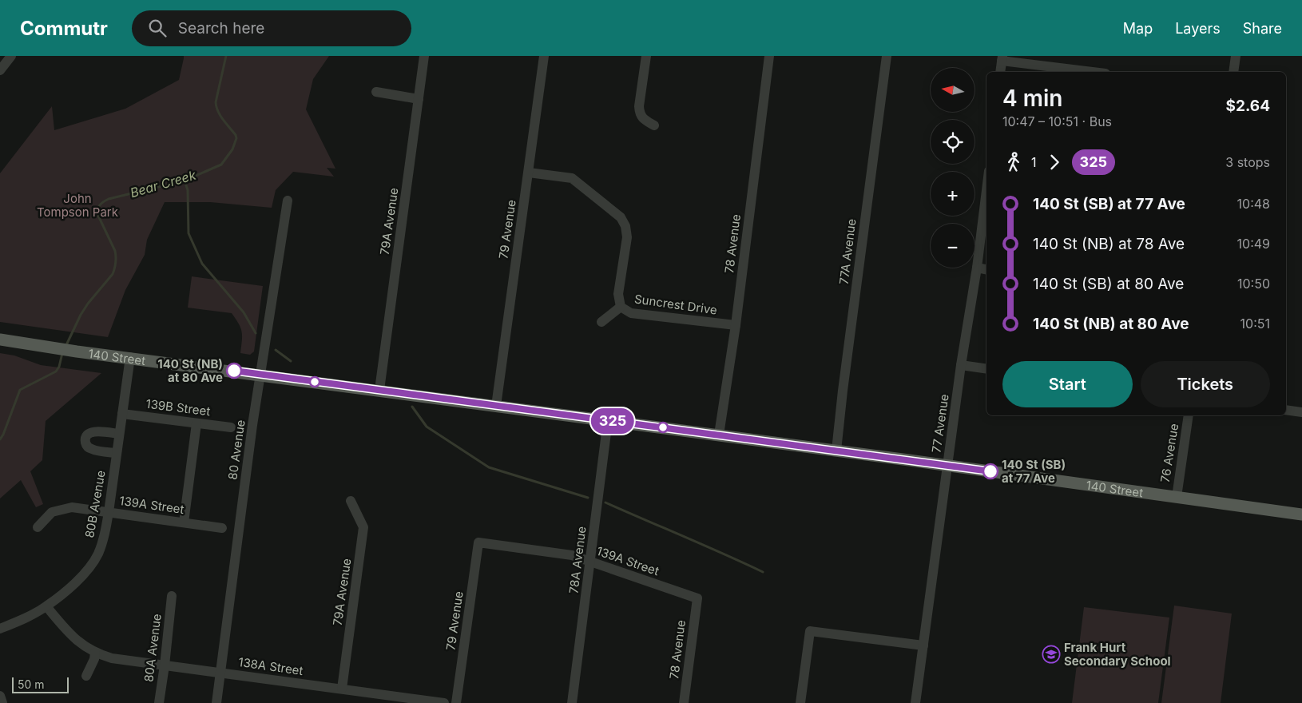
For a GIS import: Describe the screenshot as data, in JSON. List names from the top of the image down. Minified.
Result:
{"streets":{"main road":["140 Street"],"street":["79A Avenue","79 Avenue","78 Avenue","77A Avenue","Suncrest Drive","139B Street","77 Avenue","80 Avenue","76 Avenue","80B Avenue","139A Street","78A Avenue","80A Avenue","138A Street"]},"crossings":[["79A Avenue","140 Street"],["79A Avenue","138A Street"],["79 Avenue","Suncrest Drive"],["79 Avenue","140 Street"],["79 Avenue","139A Street"],["78 Avenue","Suncrest Drive"],["78 Avenue","140 Street"],["78 Avenue","139A Street"],["77A Avenue","140 Street"],["140 Street","77 Avenue"],["140 Street","80 Avenue"],["140 Street","76 Avenue"],["140 Street","80B Avenue"],["140 Street","78A Avenue"],["139B Street","80B Avenue"],["80 Avenue","138A Street"],["80B Avenue","139A Street"],["80B Avenue","138A Street"],["139A Street","78A Avenue"],["80A Avenue","138A Street"]],"water":["Bear Creek"],"parks":["John Tompson Park"],"places":{"other":["140 St (NB) at 80 Ave","140 St (SB) at 77 Ave"],"school or university":["Frank Hurt Secondary School"]},"lines":["bus line 325"],"scale_bar":"50 m","north":"left","page":{"header":"Commutr","search":"Search here","nav":["Map","Layers","Share"],"on_map":"325","map_buttons":["+","−"],"heading":["4 min","10:47 – 10:51 · Bus","$2.64"],"legs":["1","325","3 stops"],"list":[{"name":"140 St (SB) at 77 Ave","value":"10:48"},{"name":"140 St (NB) at 78 Ave","value":"10:49"},{"name":"140 St (SB) at 80 Ave","value":"10:50"},{"name":"140 St (NB) at 80 Ave","value":"10:51"}],"buttons":["Start","Tickets"],"scale":"50 m"}}
